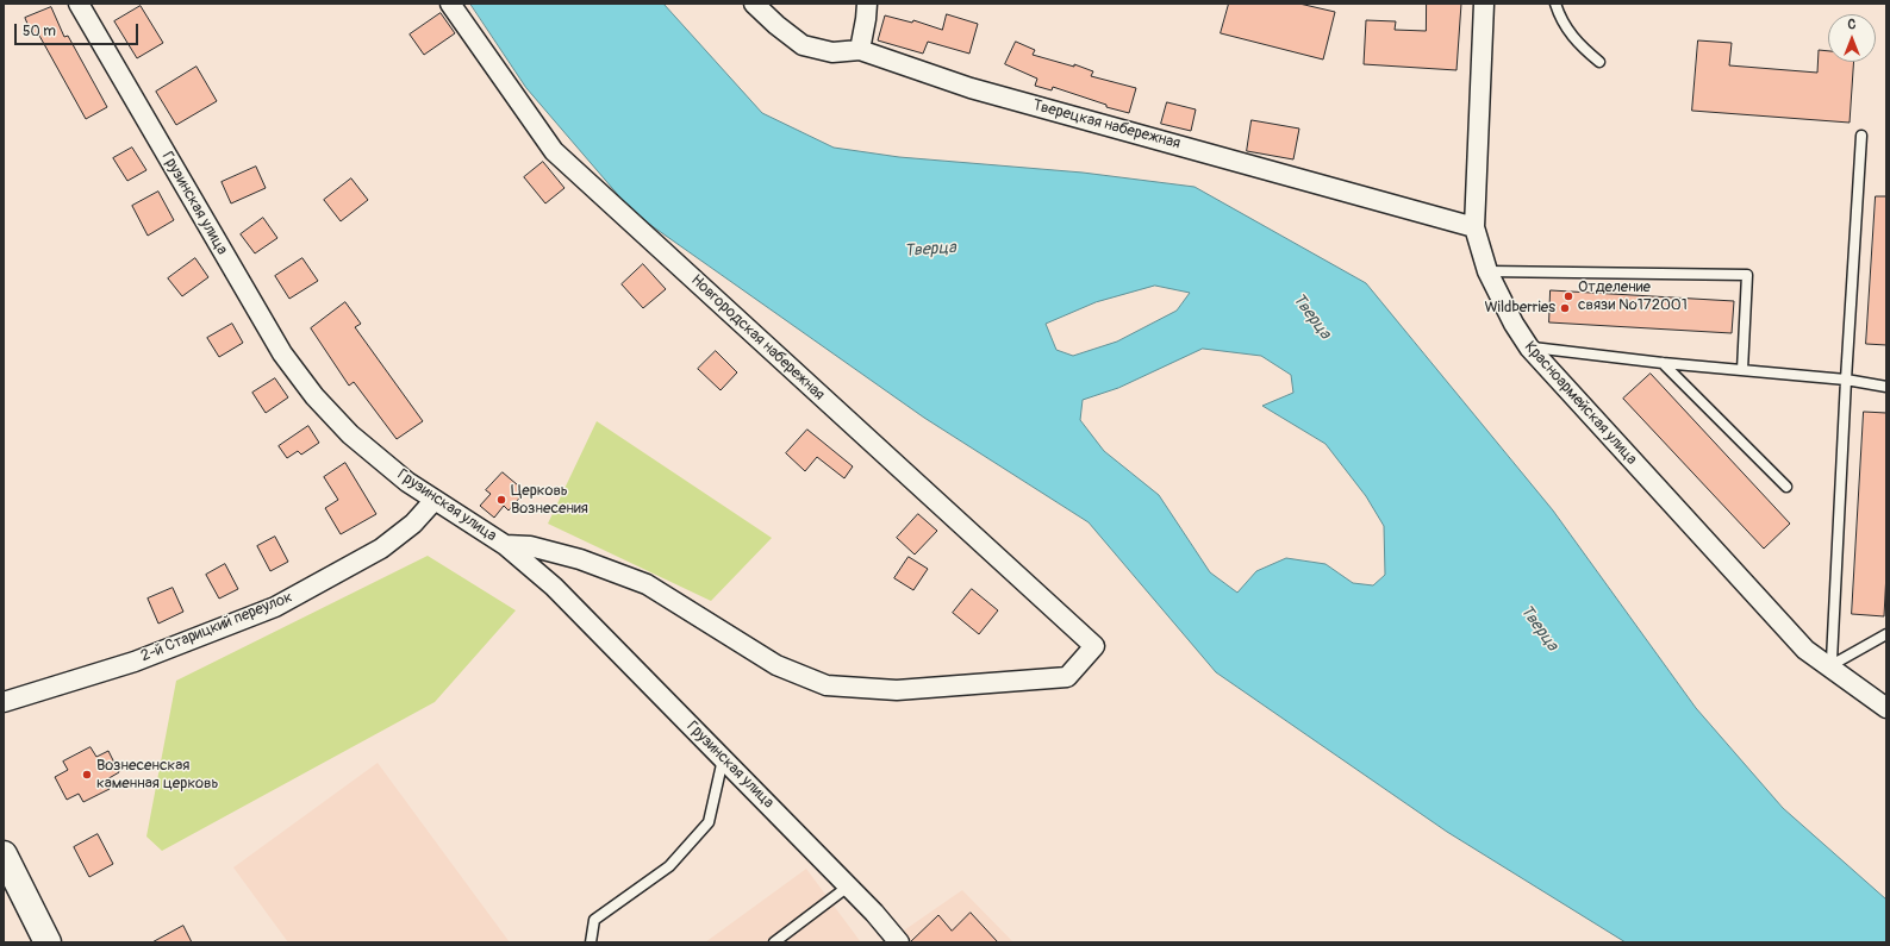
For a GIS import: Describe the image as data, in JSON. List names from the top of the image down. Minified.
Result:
{"streets":{"street":["Тверецкая набережная","Грузинская улица","Новгородская набережная","Красноармейская улица","2-й Старицкий переулок"]},"crossings":[["Тверецкая набережная","Красноармейская улица"],["Грузинская улица","Новгородская набережная"],["Грузинская улица","2-й Старицкий переулок"]],"water":["Тверца"],"places":["Отделение связи №172001","Wildberries","Церковь Вознесения","Вознесенская каменная церковь"],"scale_bar":"50 m","north":"top"}
